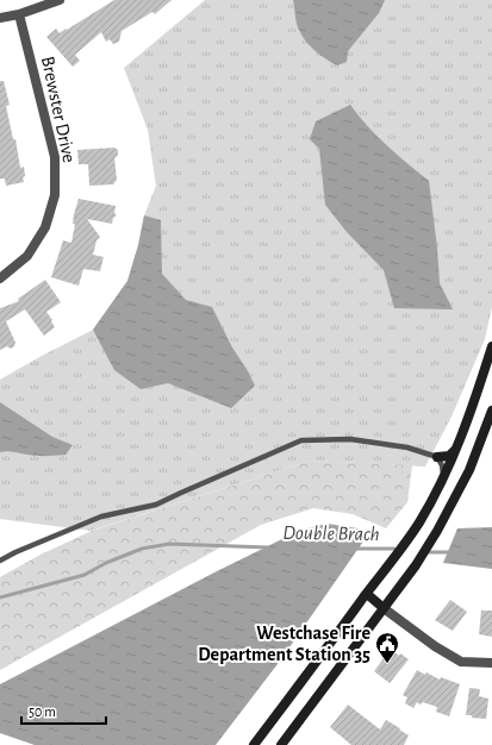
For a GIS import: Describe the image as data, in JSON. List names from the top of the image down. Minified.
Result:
{"streets":{"street":["Brewster Drive"]},"water":["Double Brach"],"places":{"public building":["Westchase Fire Department Station 35"]},"scale_bar":"50 m"}
